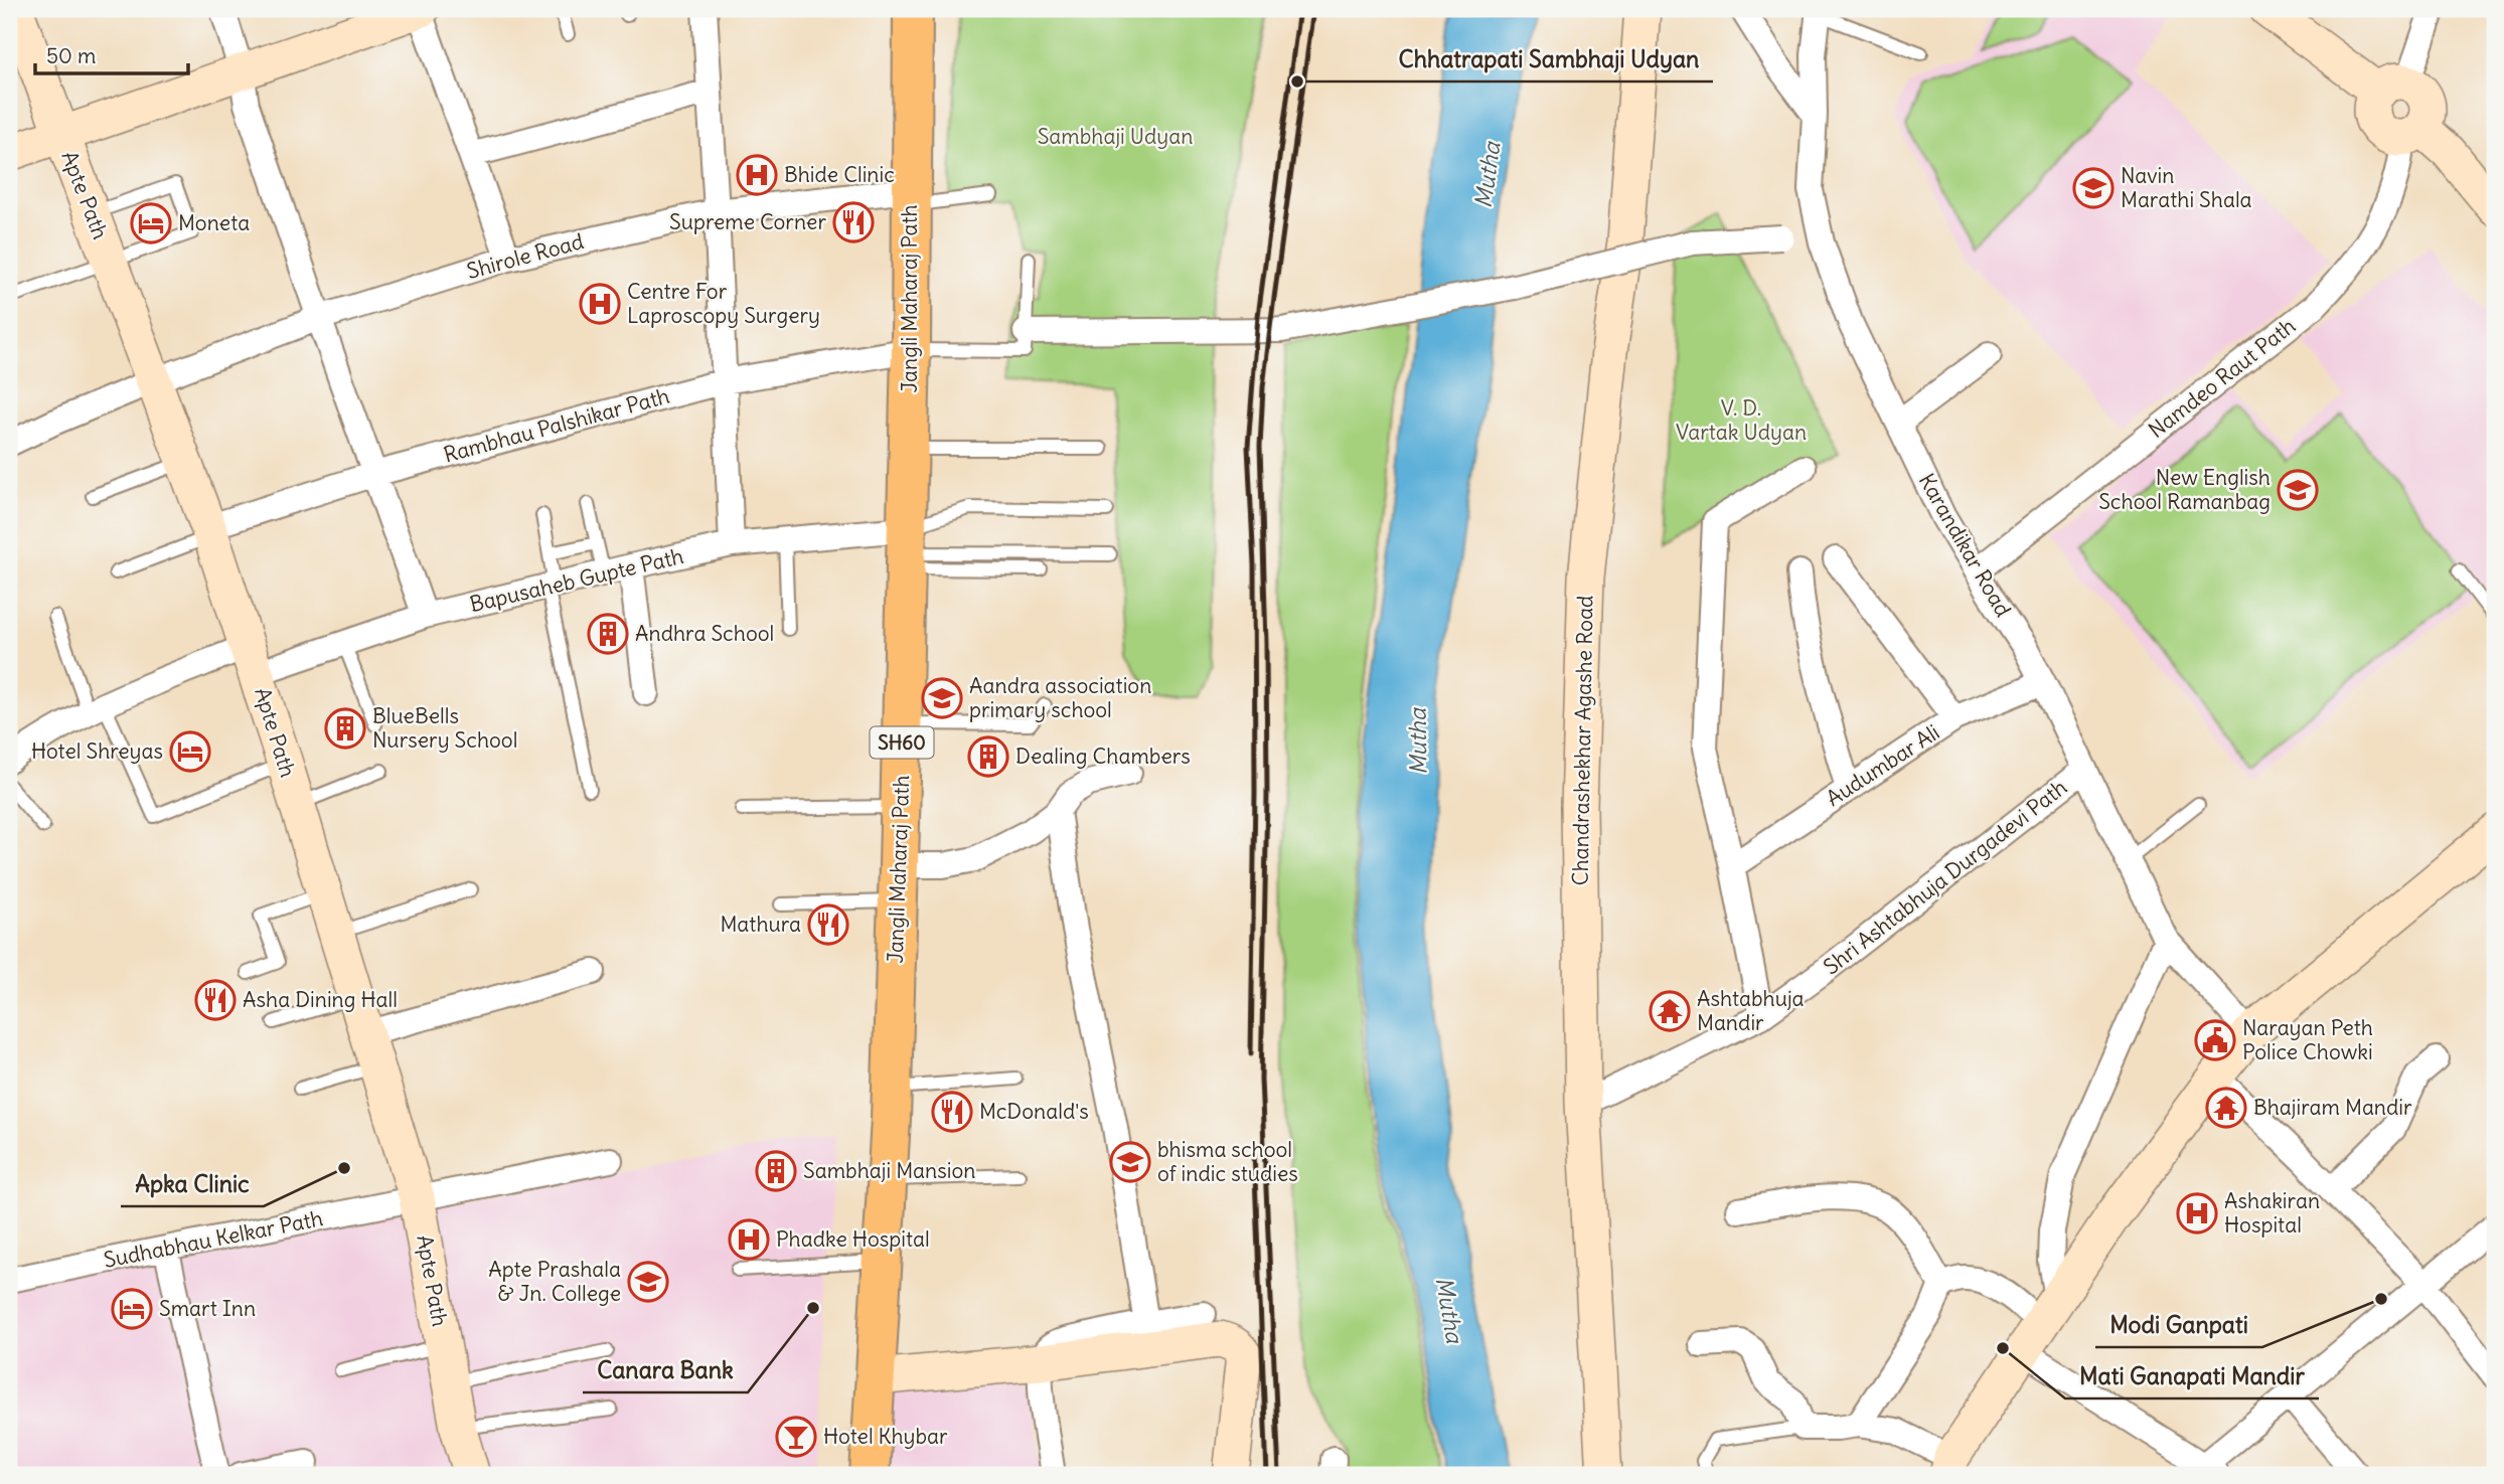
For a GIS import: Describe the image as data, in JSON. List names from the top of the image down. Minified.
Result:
{"streets":{"main road":["Jangli Maharaj Path","SH60"],"street":["Apte Path","Shirole Road","Namdeo Raut Path","Rambhau Palshikar Path","Karandikar Road","Bapusaheb Gupte Path","Chandrashekhar Agashe Road","Audumbar Ali","Shri Ashtabhuja Durgadevi Path","Sudhabhau Kelkar Path"]},"crossings":[["Apte Path","Shirole Road"],["Apte Path","Rambhau Palshikar Path"],["Apte Path","Bapusaheb Gupte Path"],["Apte Path","Sudhabhau Kelkar Path"],["Shirole Road","Jangli Maharaj Path"],["Jangli Maharaj Path","Rambhau Palshikar Path"],["Jangli Maharaj Path","Bapusaheb Gupte Path"],["Namdeo Raut Path","Karandikar Road"],["Karandikar Road","Audumbar Ali"],["Karandikar Road","Shri Ashtabhuja Durgadevi Path"],["Chandrashekhar Agashe Road","Shri Ashtabhuja Durgadevi Path"]],"water":["Mutha"],"parks":["Sambhaji Udyan","V. D. Vartak Udyan"],"places":{"other":["Chhatrapati Sambhaji Udyan","Apka Clinic","Modi Ganpati","Canara Bank","Mati Ganapati Mandir"],"hospital":["Bhide Clinic","Centre For Laproscopy Surgery","Ashakiran Hospital","Phadke Hospital"],"school or university":["Navin Marathi Shala","New English School Ramanbag","Aandra association primary school","bhisma school of indic studies","Apte Prashala & Jn. College"],"restaurant":["Supreme Corner","Mathura","Asha Dining Hall","McDonald's"],"hotel":["Moneta","Hotel Shreyas","Smart Inn"],"building":["Andhra School","BlueBells Nursery School","Dealing Chambers","Sambhaji Mansion"],"temple":["Ashtabhuja Mandir","Bhajiram Mandir"],"public building":["Narayan Peth Police Chowki"],"bar":["Hotel Khybar"]},"scale_bar":"50 m"}
